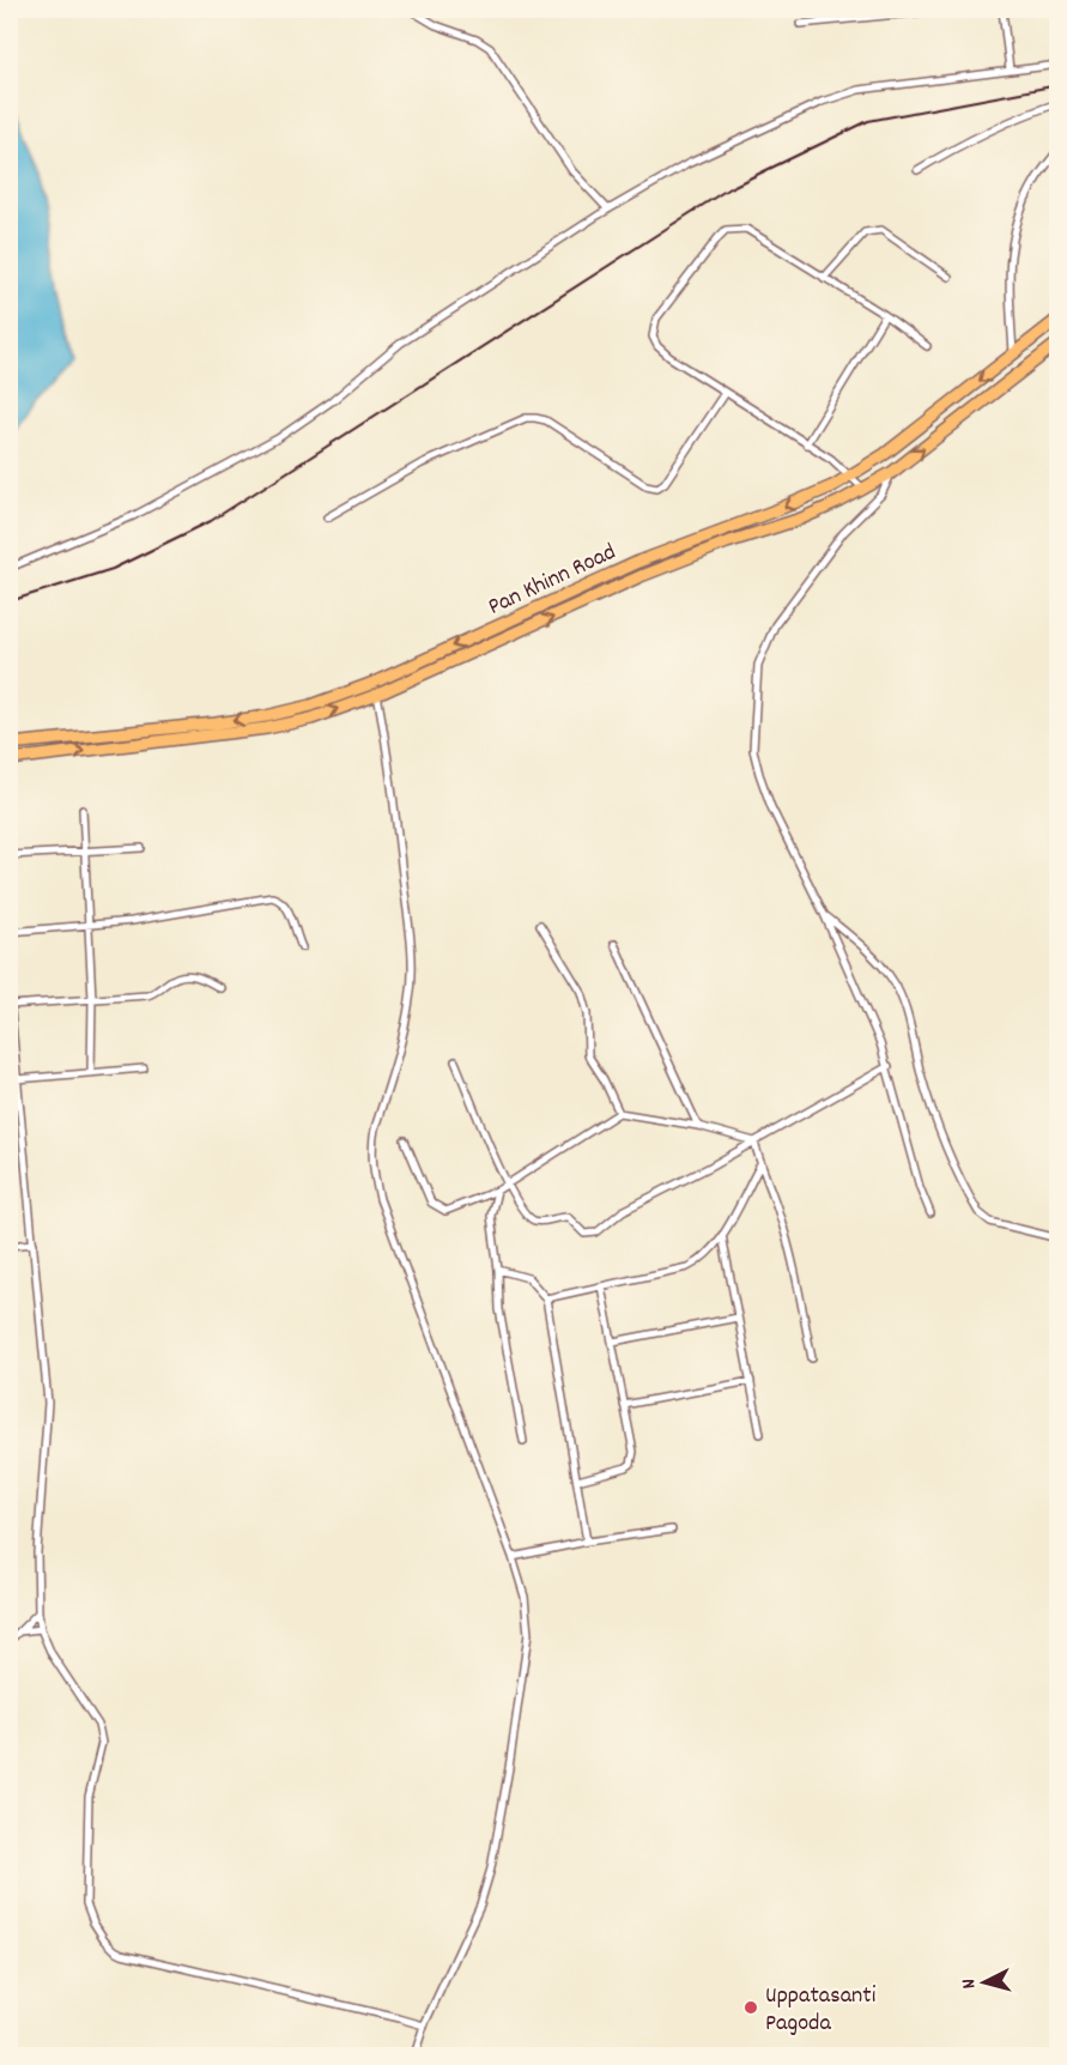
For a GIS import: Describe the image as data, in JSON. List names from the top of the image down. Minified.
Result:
{"streets":{"main road":["Pan Khinn Road"]},"places":["Uppatasanti Pagoda"],"north":"left"}
